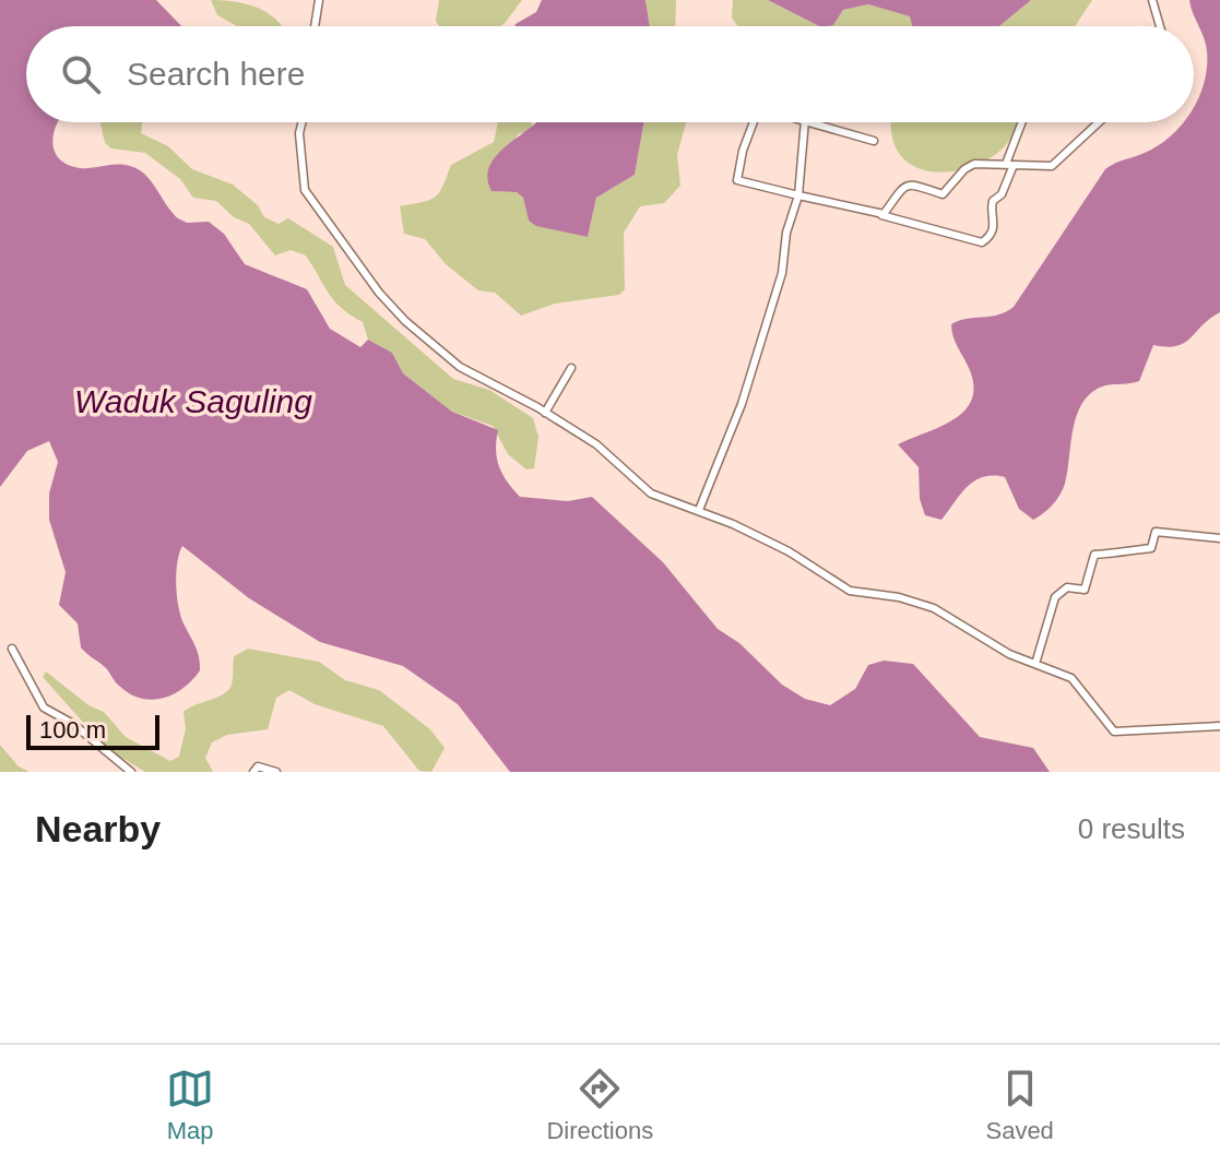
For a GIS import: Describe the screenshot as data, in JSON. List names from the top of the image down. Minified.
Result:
{"water":["Waduk Saguling"],"scale_bar":"100 m","page":{"search":"Search here","scale":"100 m","heading":["Nearby","0 results"],"nav":["Map","Directions","Saved"]}}
